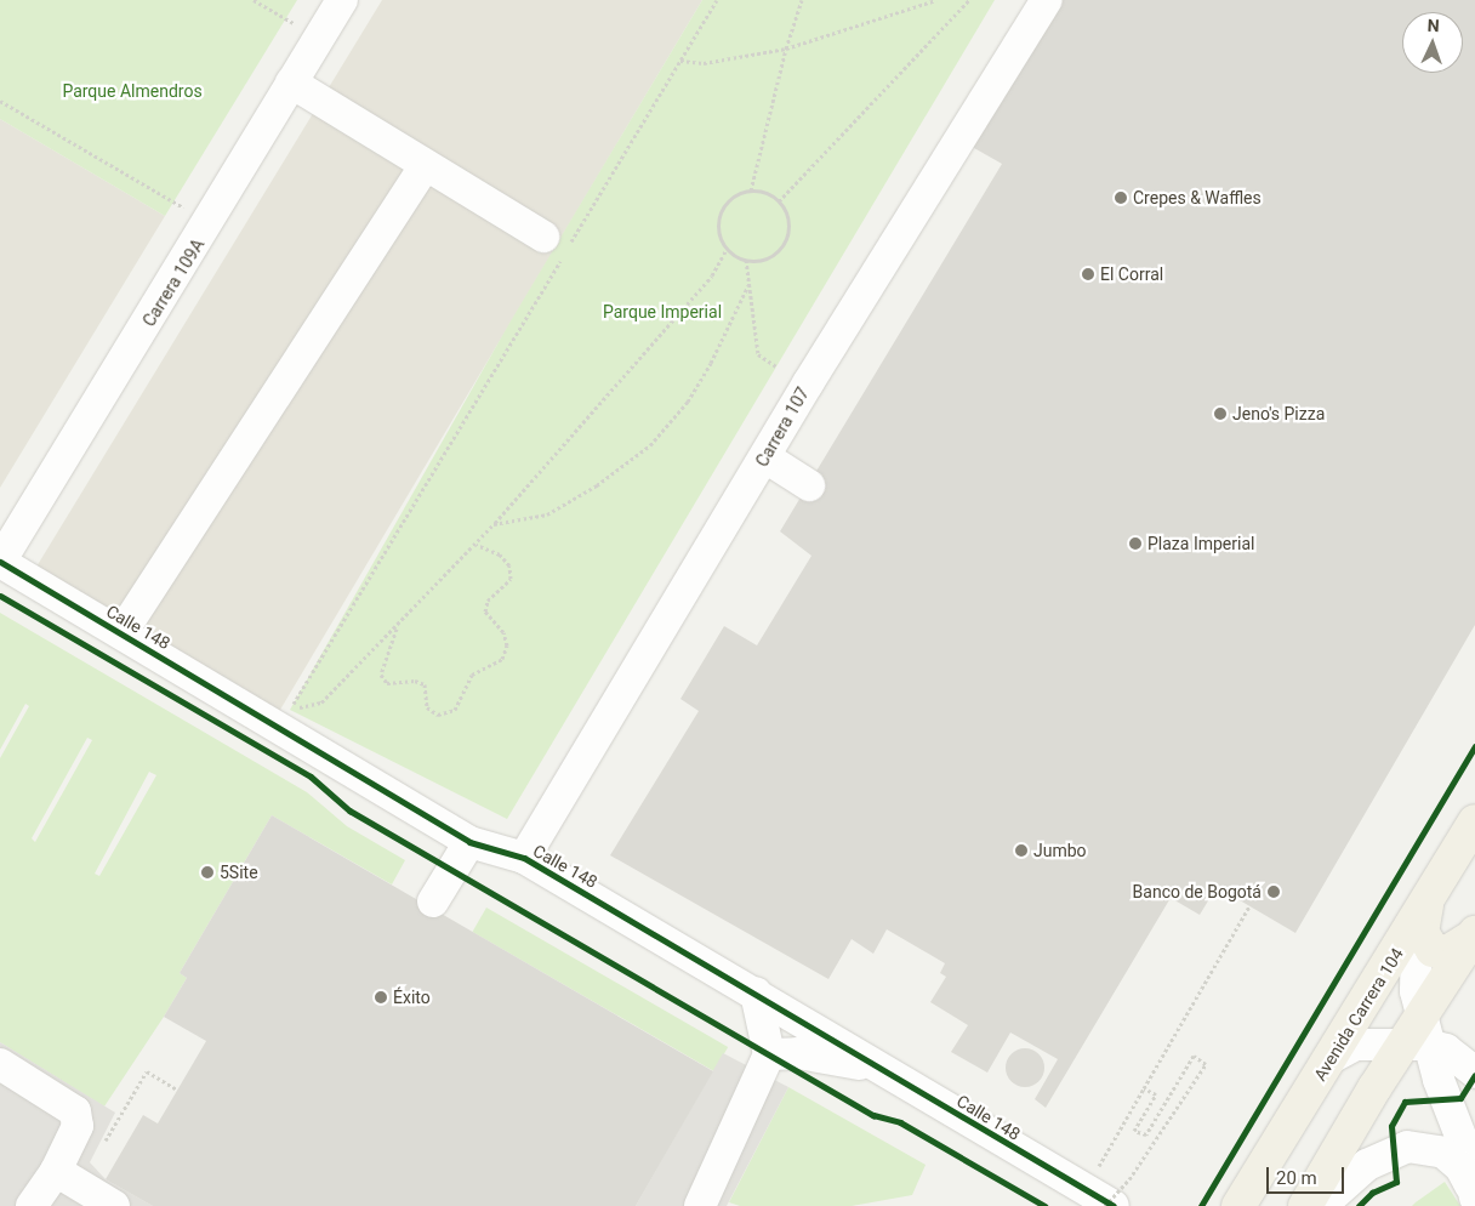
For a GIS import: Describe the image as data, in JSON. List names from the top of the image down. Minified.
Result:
{"streets":{"main road":["Avenida Carrera 104"],"street":["Carrera 109A","Carrera 107","Calle 148"]},"crossings":[["Carrera 109A","Calle 148"],["Carrera 107","Calle 148"]],"parks":["Parque Almendros","Parque Imperial"],"places":["Crepes & Waffles","El Corral","Jeno's Pizza","Plaza Imperial","Jumbo","5Site","Banco de Bogotá","Éxito"],"scale_bar":"20 m","north":"top"}
